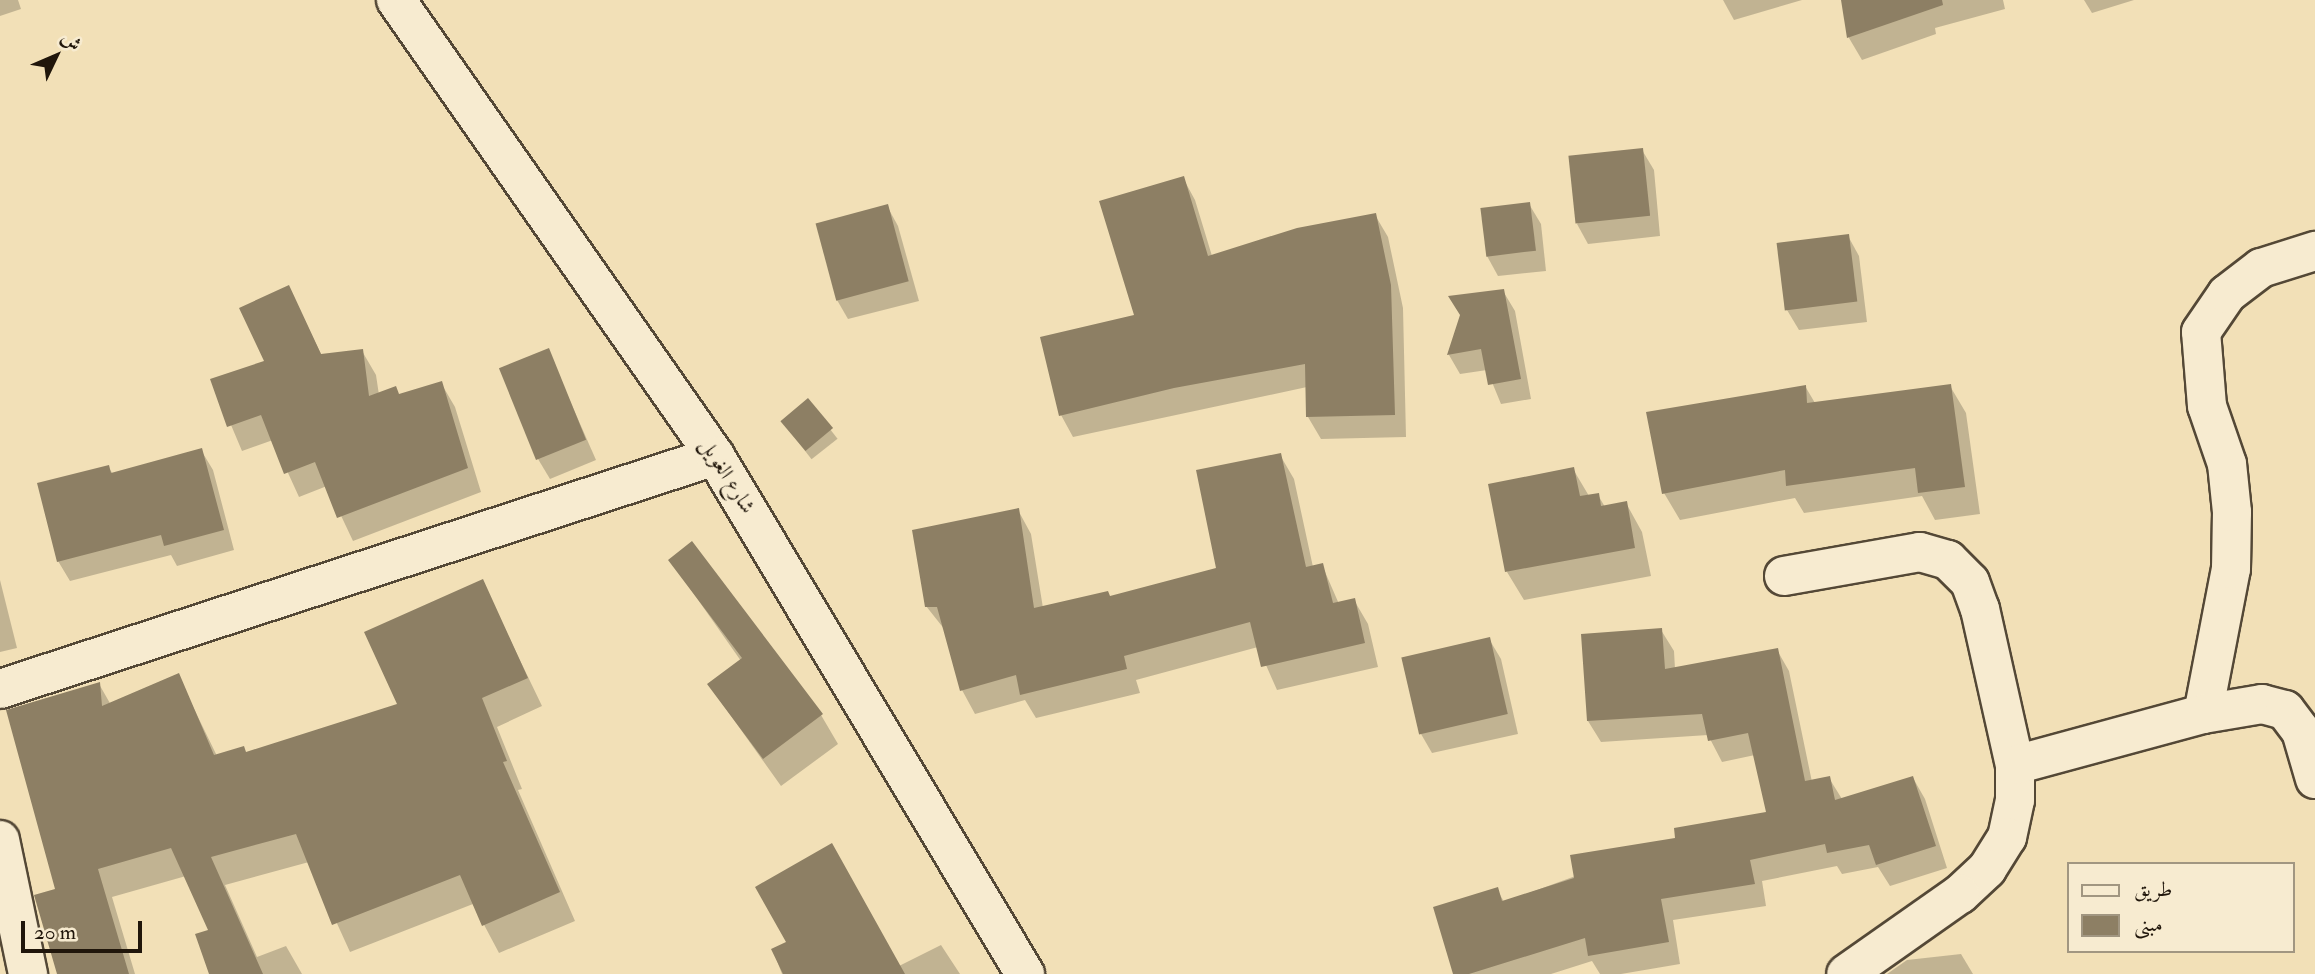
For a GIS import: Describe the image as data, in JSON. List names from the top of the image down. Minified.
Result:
{"streets":{"street":["شارع الغويل"]},"legend":["طريق","مبنى"],"scale_bar":"20 m","north":"top right"}
